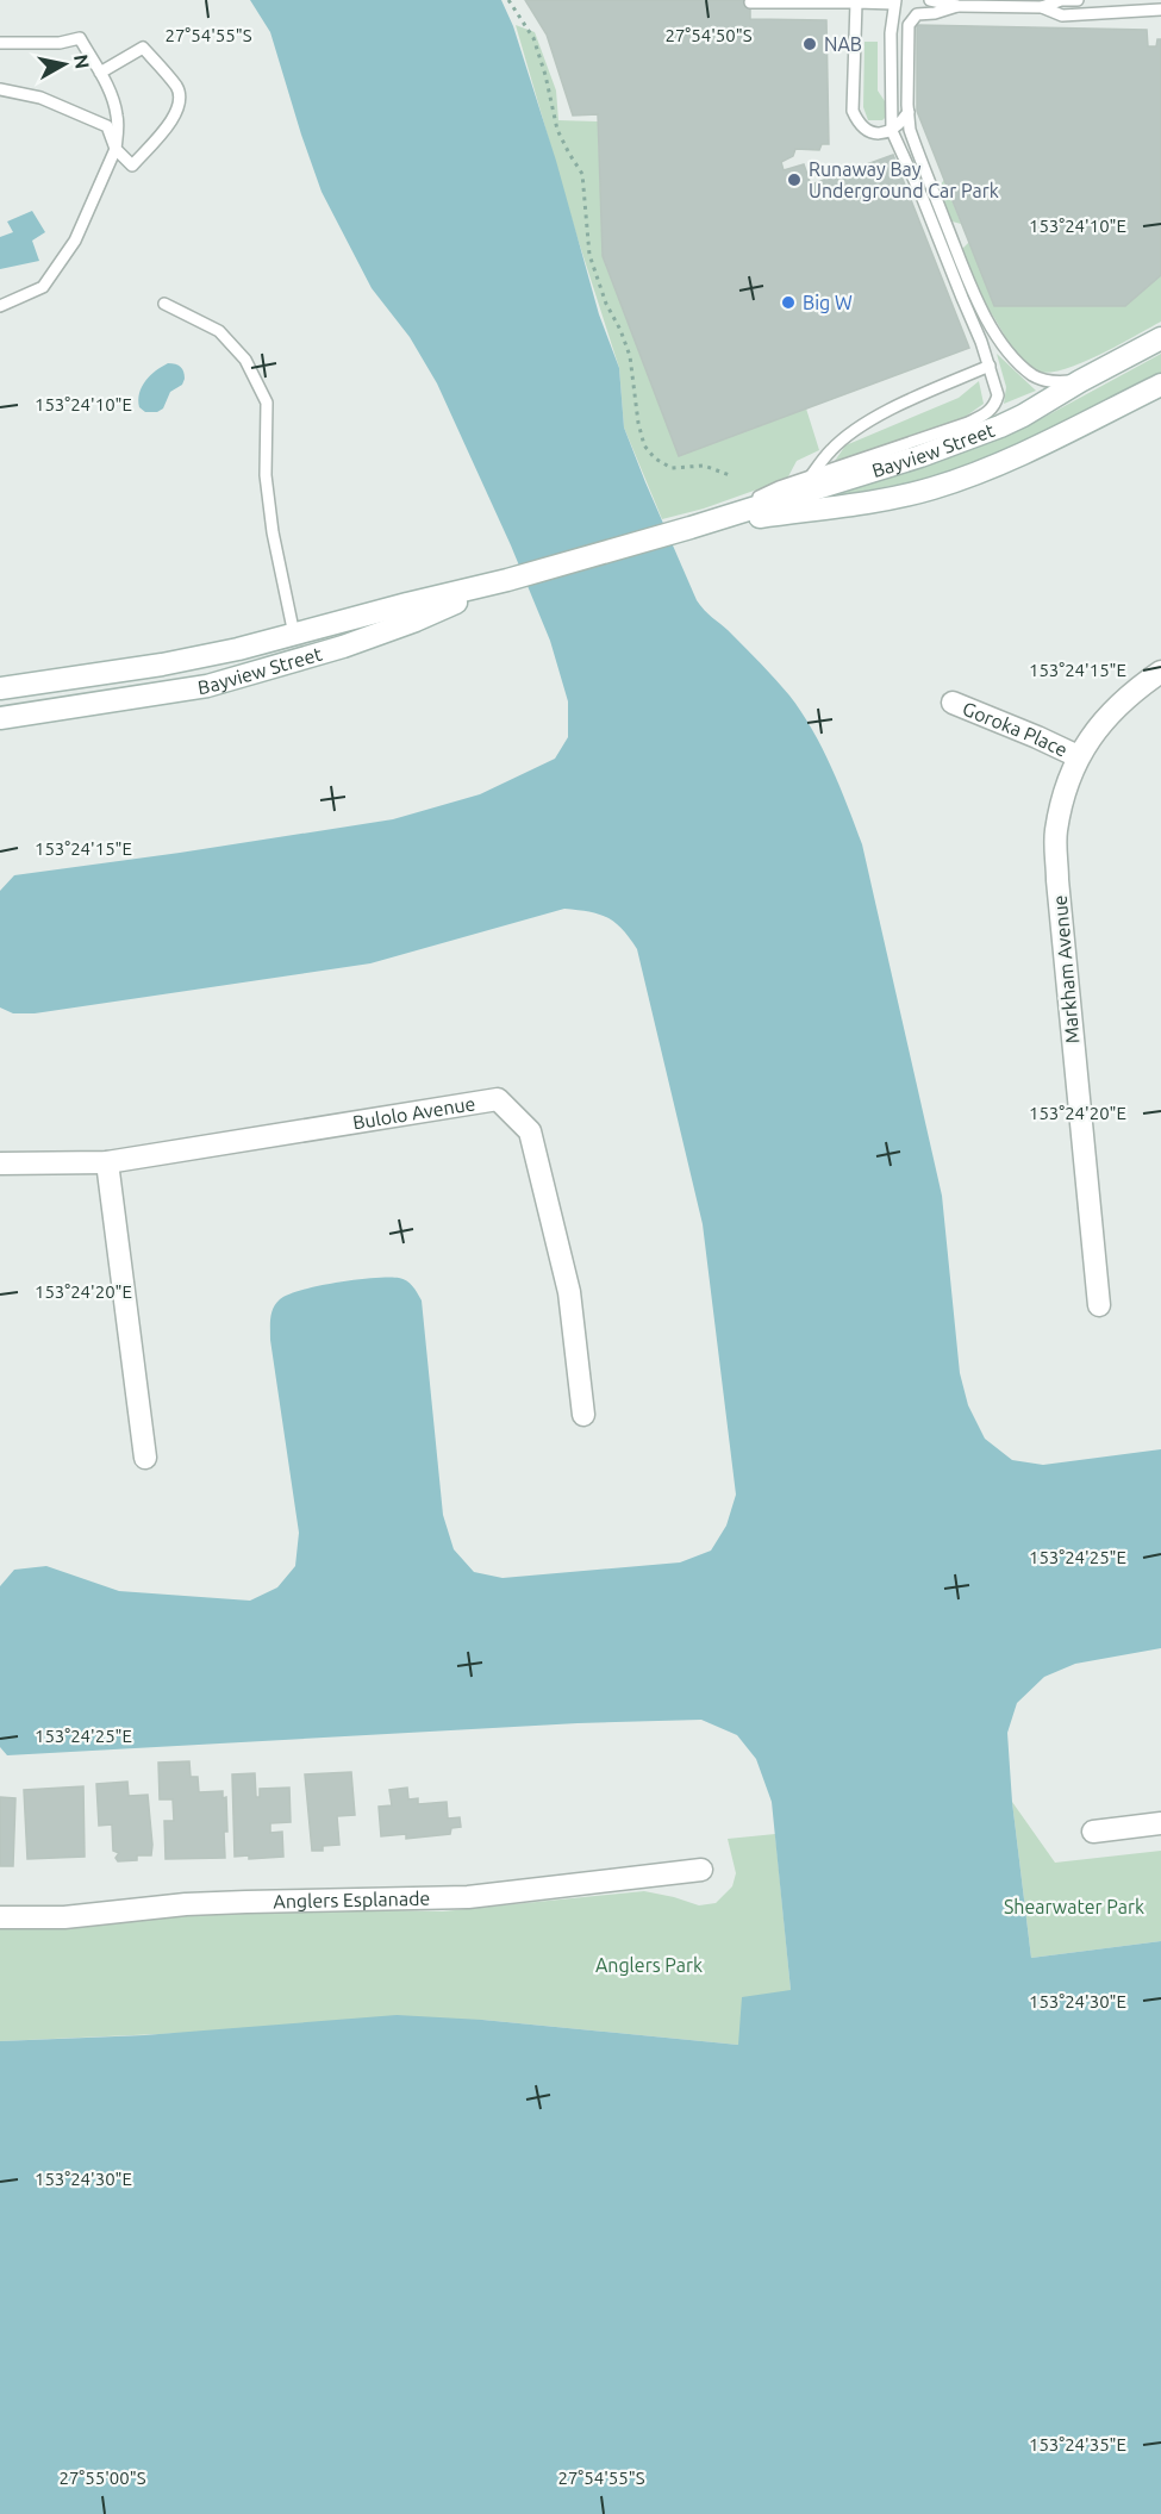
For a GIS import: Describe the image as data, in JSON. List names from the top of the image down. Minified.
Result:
{"streets":{"street":["Bayview Street","Goroka Place","Markham Avenue","Bulolo Avenue","Anglers Esplanade"]},"crossings":[["Goroka Place","Markham Avenue"]],"parks":["Shearwater Park","Anglers Park"],"places":["NAB","Runaway Bay Underground Car Park","Big W"],"north":"right","coordinates":["27°54'55\"S","27°54'50\"S","153°24'10\"E","153°24'15\"E","153°24'20\"E","153°24'25\"E","153°24'30\"E","153°24'35\"E","27°55'00\"S"]}
